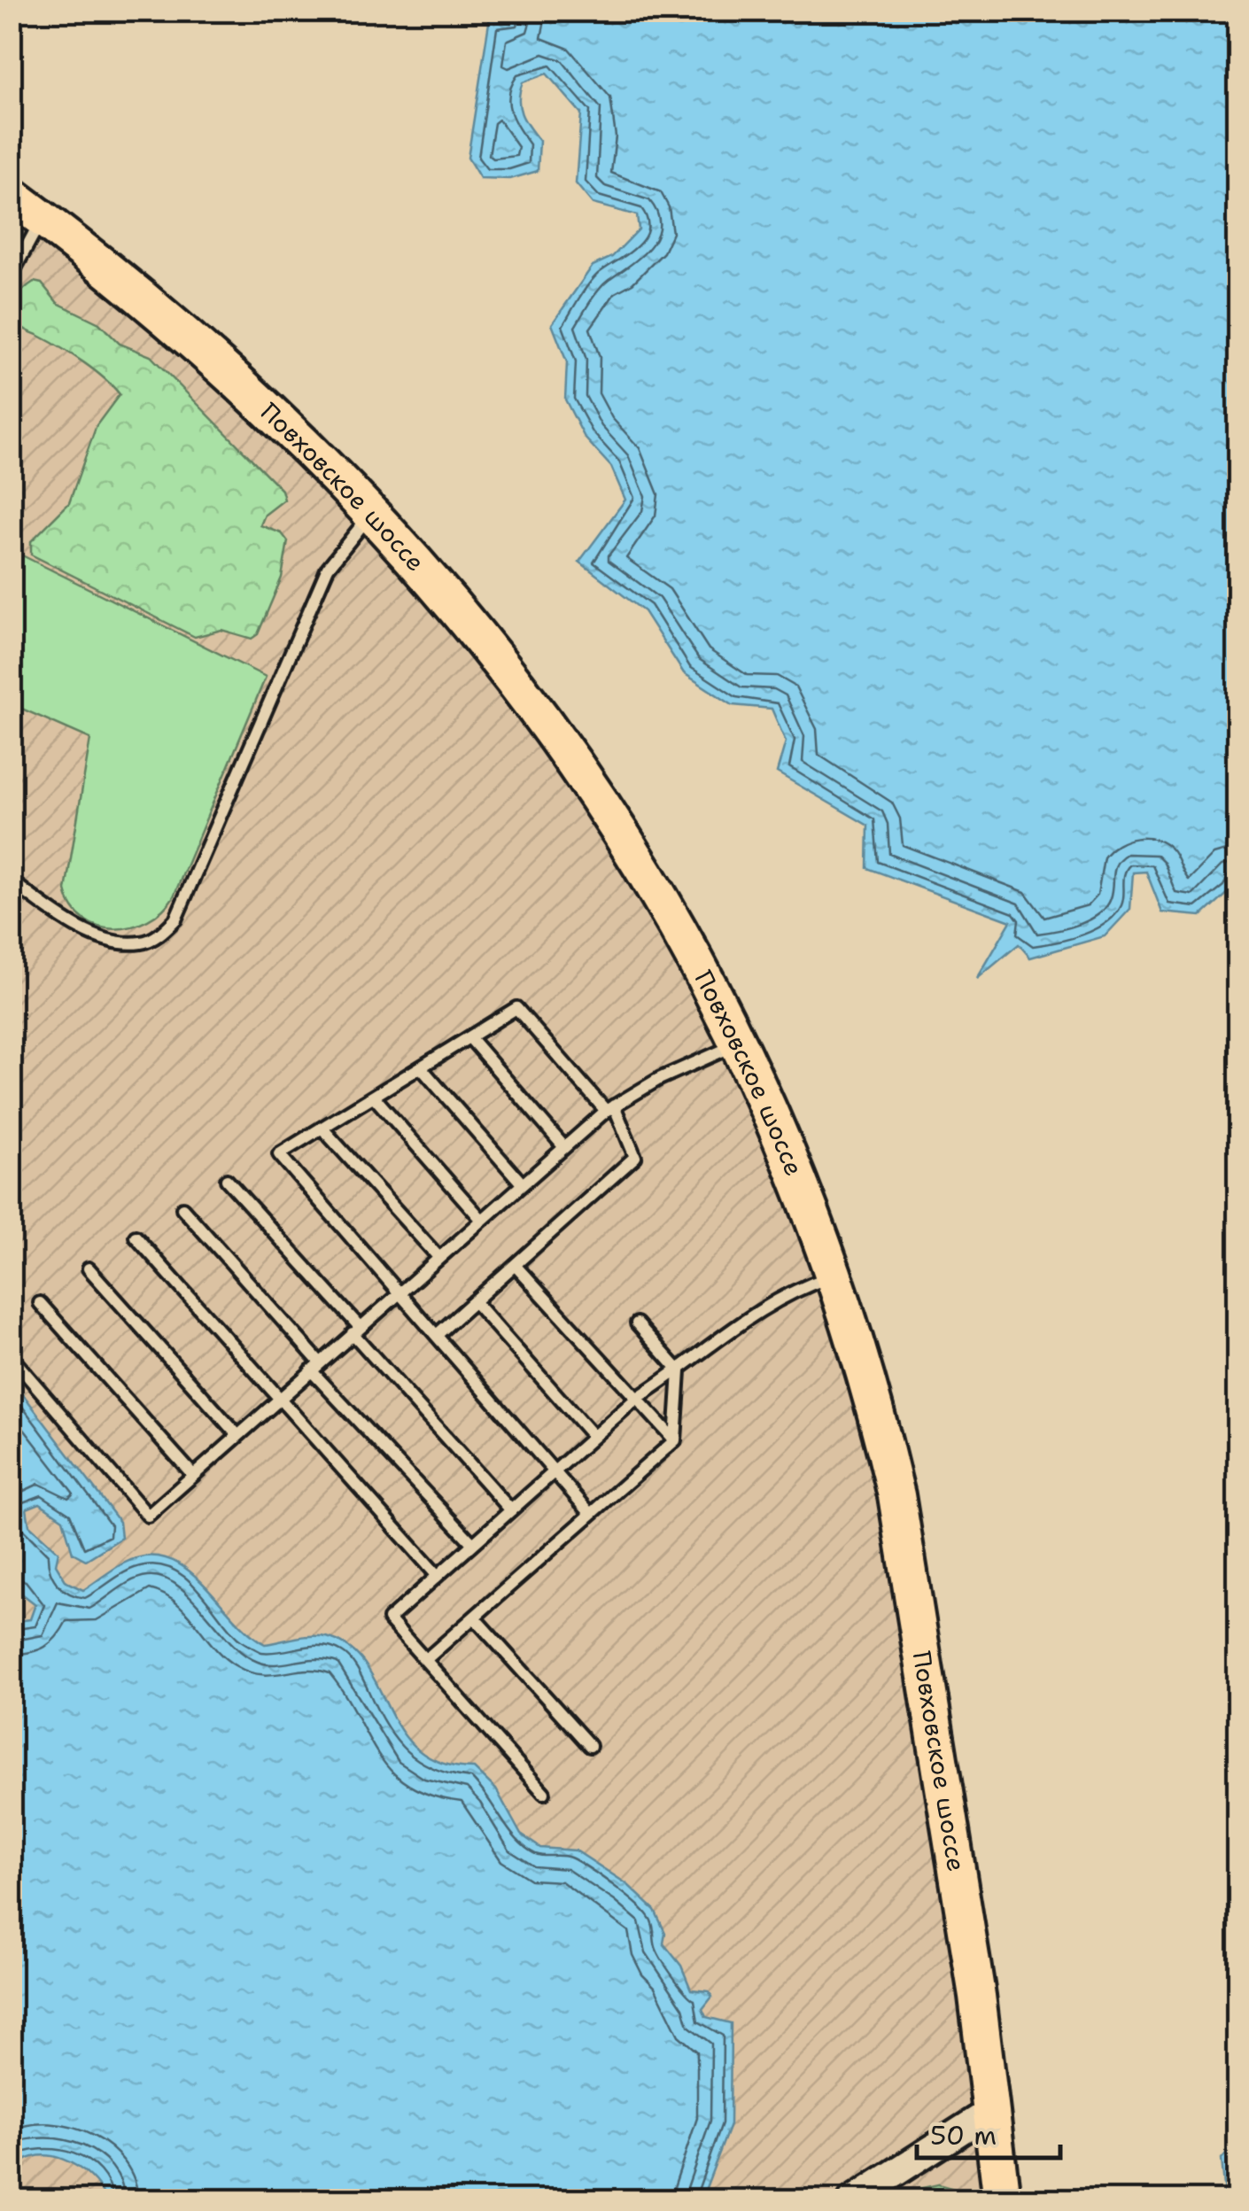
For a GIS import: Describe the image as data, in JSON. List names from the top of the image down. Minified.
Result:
{"streets":{"main road":["Повховское шоссе"]},"scale_bar":"50 m"}
